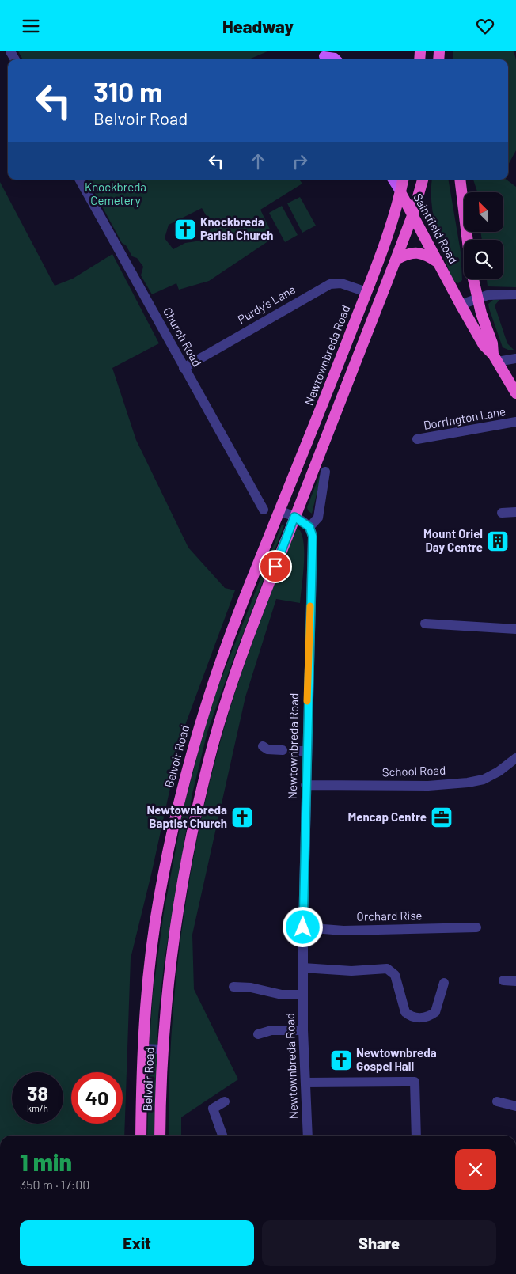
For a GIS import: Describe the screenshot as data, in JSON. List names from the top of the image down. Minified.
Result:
{"streets":{"highway":["Saintfield Road","Newtownbreda Road","Belvoir Road"],"street":["Purdy's Lane","Church Road","Dorrington Lane","School Road","Orchard Rise"]},"crossings":[["Saintfield Road","Newtownbreda Road"],["Purdy's Lane","Church Road"],["Purdy's Lane","Newtownbreda Road"],["Newtownbreda Road","Belvoir Road"],["Newtownbreda Road","School Road"],["Newtownbreda Road","Orchard Rise"]],"parks":["Knockbreda Cemetery"],"places":{"church":["Knockbreda Parish Church","Newtownbreda Baptist Church","Newtownbreda Gospel Hall"],"building":["Mount Oriel Day Centre"],"office":["Mencap Centre"]},"north":"top left","page":{"header":"Headway","turn":["310 m","Belvoir Road"],"speed":"38 km/h","limit":"40","heading":["1 min","350 m · 17:00"],"buttons":["Exit","Share"]}}
